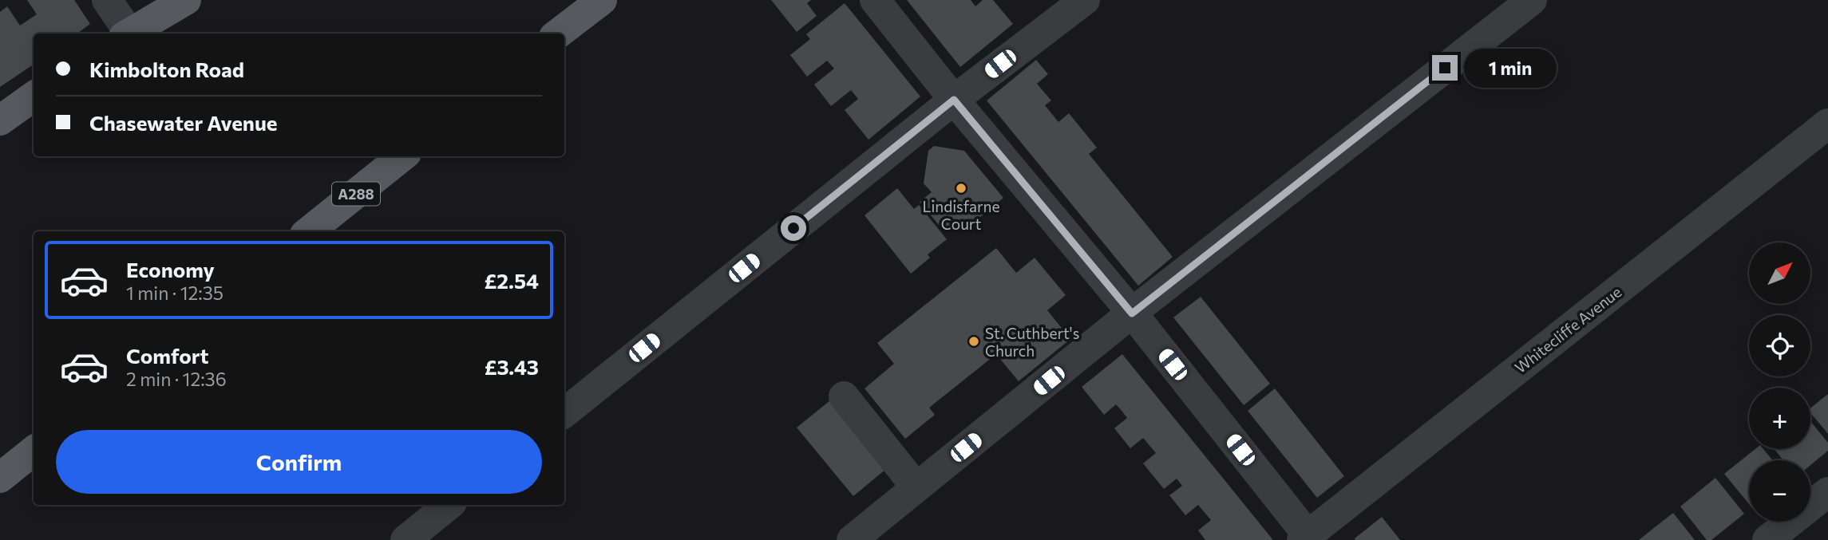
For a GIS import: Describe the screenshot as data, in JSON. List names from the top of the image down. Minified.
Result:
{"streets":{"main road":["A288"],"street":["Whitecliffe Avenue"]},"places":["Lindisfarne Court","St. Cuthbert's Church"],"north":"top right","page":{"banner":["Kimbolton Road","Chasewater Avenue"],"bubble":"1 min","list":[{"name":"Economy","note":"1 min · 12:35","value":"£2.54"},{"name":"Comfort","note":"2 min · 12:36","value":"£3.43"}],"map_buttons":["+","−"],"buttons":"Confirm"}}
